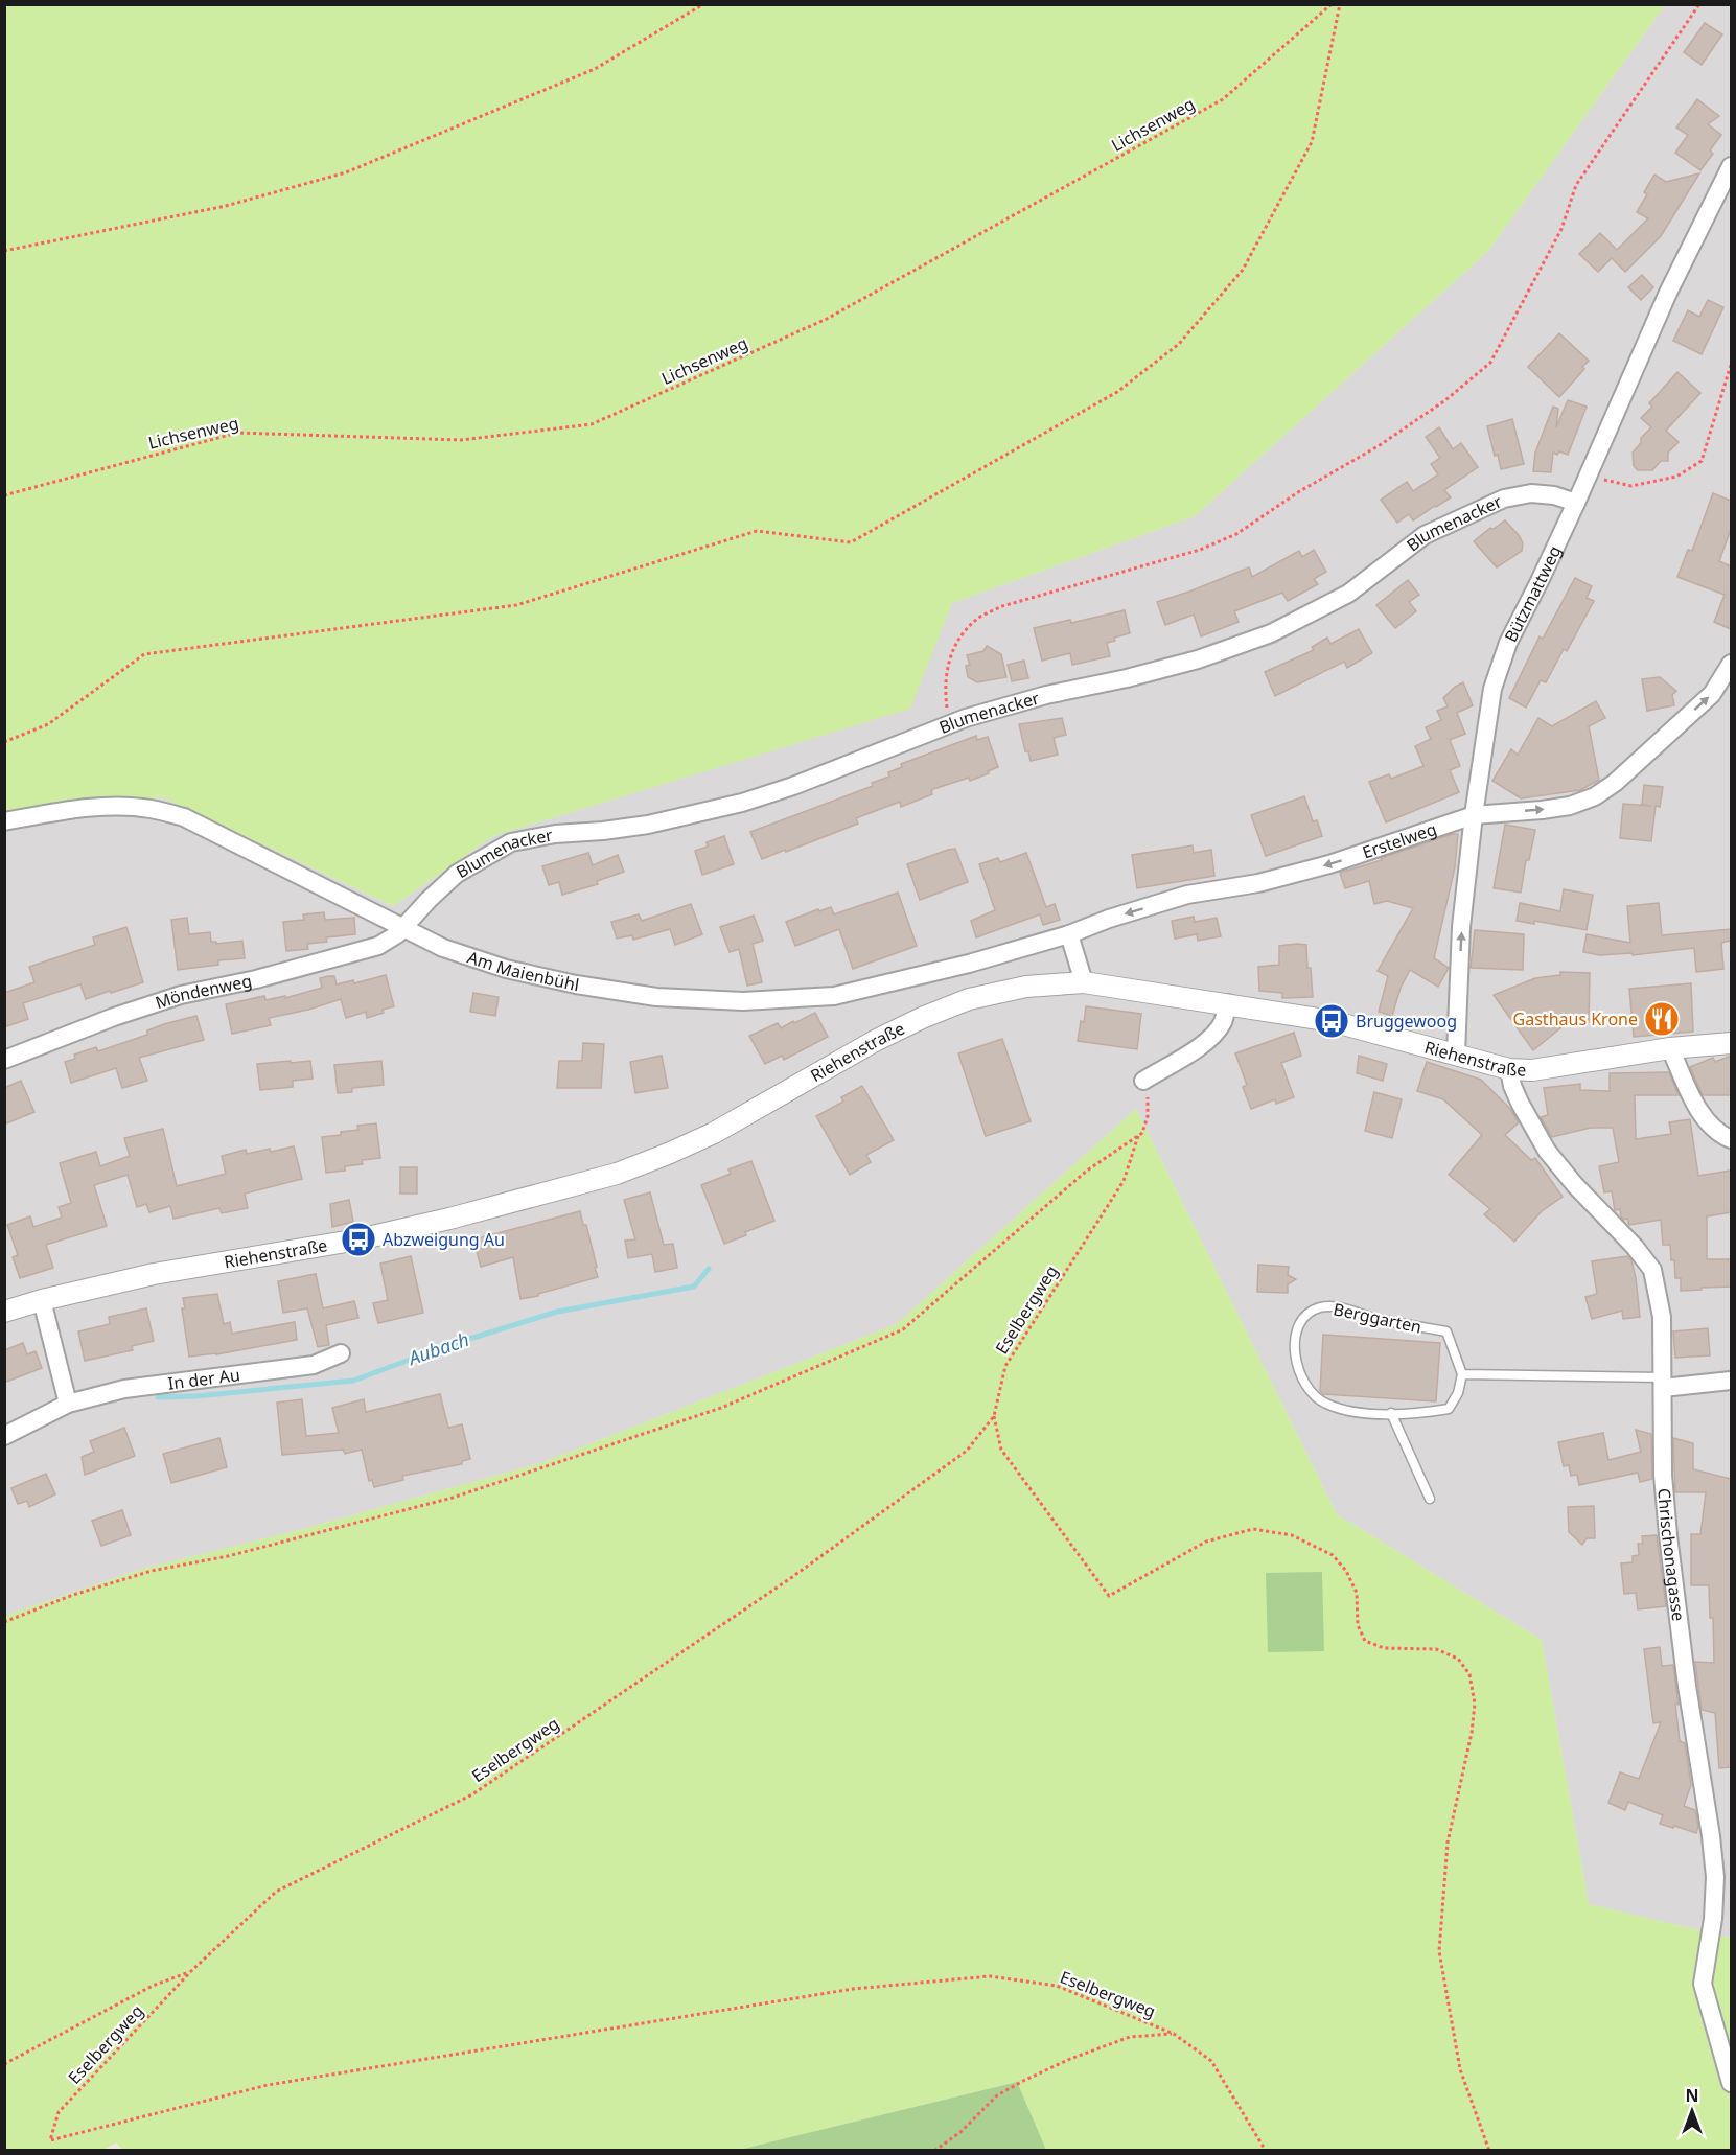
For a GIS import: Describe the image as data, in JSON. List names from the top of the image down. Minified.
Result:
{"streets":{"street":["Blumenacker","Bützmattweg","Erstelweg","Am Maienbühl","Möndenweg","Riehenstraße","In der Au","Chrischonagasse"],"lane":["Berggarten"],"path":["Lichsenweg","Eselbergweg"]},"crossings":[["Blumenacker","Bützmattweg"],["Blumenacker","Am Maienbühl"],["Blumenacker","Möndenweg"],["Bützmattweg","Erstelweg"],["Bützmattweg","Riehenstraße"],["Erstelweg","Am Maienbühl"],["Am Maienbühl","Möndenweg"],["Riehenstraße","Chrischonagasse"]],"water":["Aubach"],"places":{"restaurant":["Gasthaus Krone"],"bus stop":["Bruggewoog","Abzweigung Au"]},"north":"top"}
